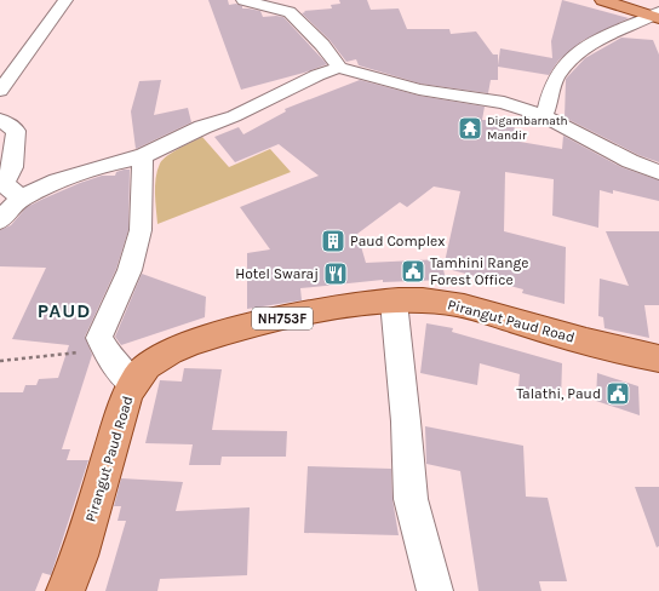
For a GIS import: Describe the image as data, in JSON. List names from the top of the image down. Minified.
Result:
{"streets":{"main road":["NH753F","Pirangut Paud Road"]},"districts":["PAUD"],"places":{"temple":["Digambarnath Mandir"],"building":["Paud Complex"],"public building":["Tamhini Range Forest Office","Talathi, Paud"],"restaurant":["Hotel Swaraj"]}}
